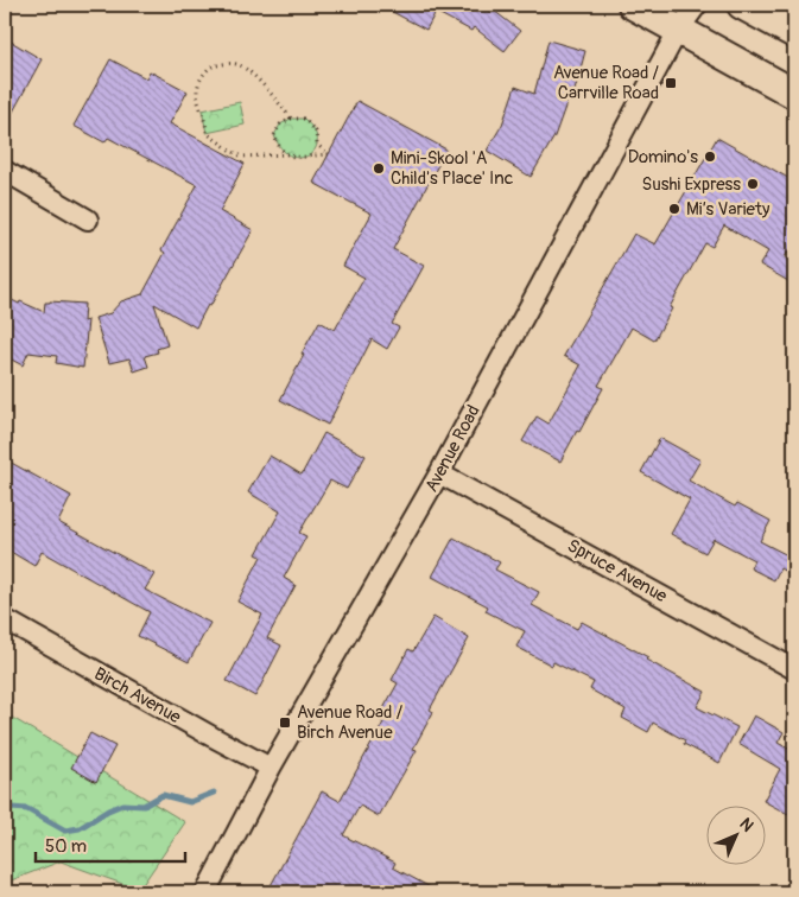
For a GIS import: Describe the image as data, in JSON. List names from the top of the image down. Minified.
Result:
{"streets":{"street":["Avenue Road","Spruce Avenue","Birch Avenue"]},"crossings":[["Avenue Road","Spruce Avenue"],["Avenue Road","Birch Avenue"]],"places":{"transit":["Avenue Road / Carrville Road","Avenue Road / Birch Avenue"],"other":["Domino's","Mini-Skool 'A Child's Place' Inc","Sushi Express","Mi’s Variety"]},"scale_bar":"50 m","north":"top right"}
